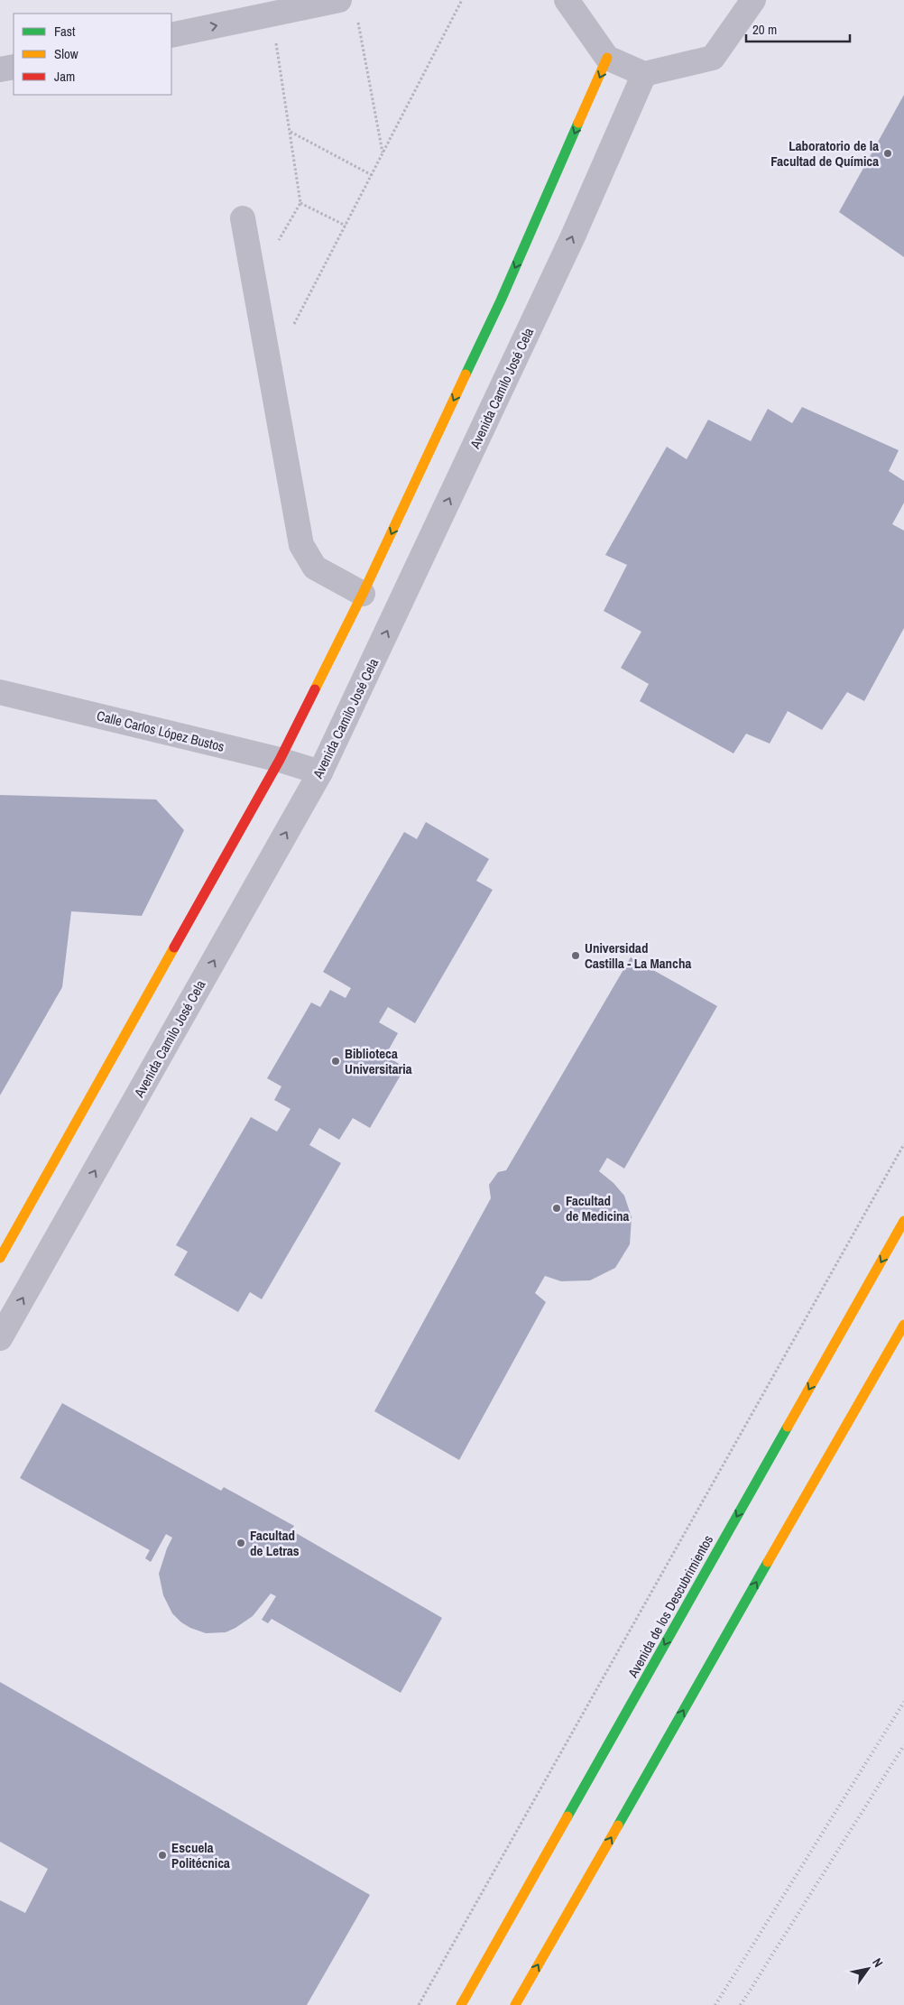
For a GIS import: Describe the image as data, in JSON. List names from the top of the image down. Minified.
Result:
{"streets":{"street":["Avenida Camilo José Cela","Calle Carlos López Bustos","Avenida de los Descubrimientos"]},"crossings":[["Avenida Camilo José Cela","Calle Carlos López Bustos"]],"places":["Laboratorio de la Facultad de Química","Universidad Castilla - La Mancha","Biblioteca Universitaria","Facultad de Medicina","Facultad de Letras","Escuela Politécnica"],"legend":["Fast","Slow","Jam"],"scale_bar":"20 m","north":"top right"}
